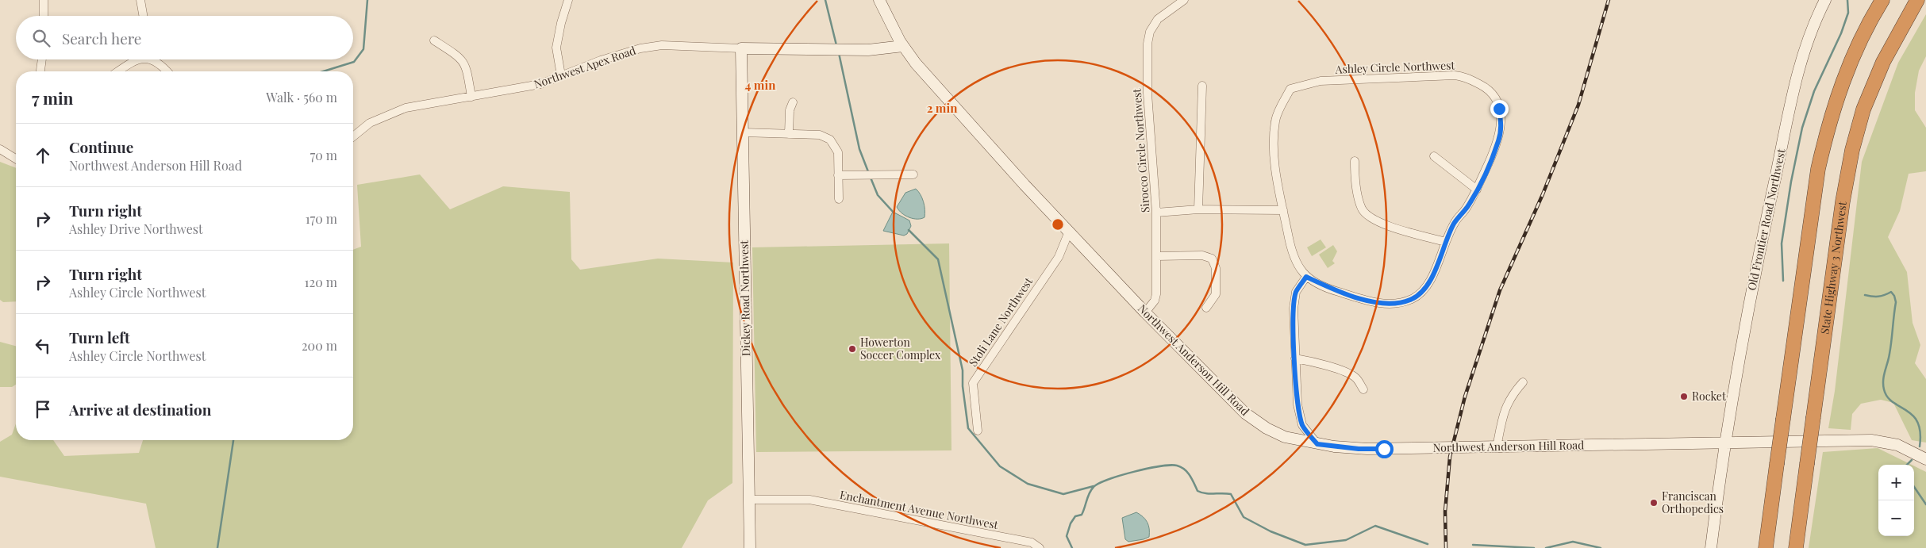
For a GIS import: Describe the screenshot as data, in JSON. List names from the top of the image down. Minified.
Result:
{"streets":{"highway":["State Highway 3 Northwest"],"main road":["Northwest Apex Road","Old Frontier Road Northwest","Dickey Road Northwest","Northwest Anderson Hill Road"],"street":["Ashley Circle Northwest","Sirocco Circle Northwest","Stoli Lane Northwest","Enchantment Avenue Northwest"]},"crossings":[["Northwest Apex Road","Dickey Road Northwest"],["Northwest Apex Road","Northwest Anderson Hill Road"],["Sirocco Circle Northwest","Northwest Anderson Hill Road"],["Old Frontier Road Northwest","Northwest Anderson Hill Road"],["Dickey Road Northwest","Enchantment Avenue Northwest"],["Stoli Lane Northwest","Northwest Anderson Hill Road"]],"places":["Howerton Soccer Complex","Rocket","Franciscan Orthopedics"],"page":{"search":"Search here","heading":["7 min","Walk · 560 m"],"list":[["Continue","Northwest Anderson Hill Road","70 m"],["Turn right","Ashley Drive Northwest","170 m"],["Turn right","Ashley Circle Northwest","120 m"],["Turn left","Ashley Circle Northwest","200 m"],"Arrive at destination"],"map_buttons":["+","−"]},"rings":["4 min","2 min"]}
